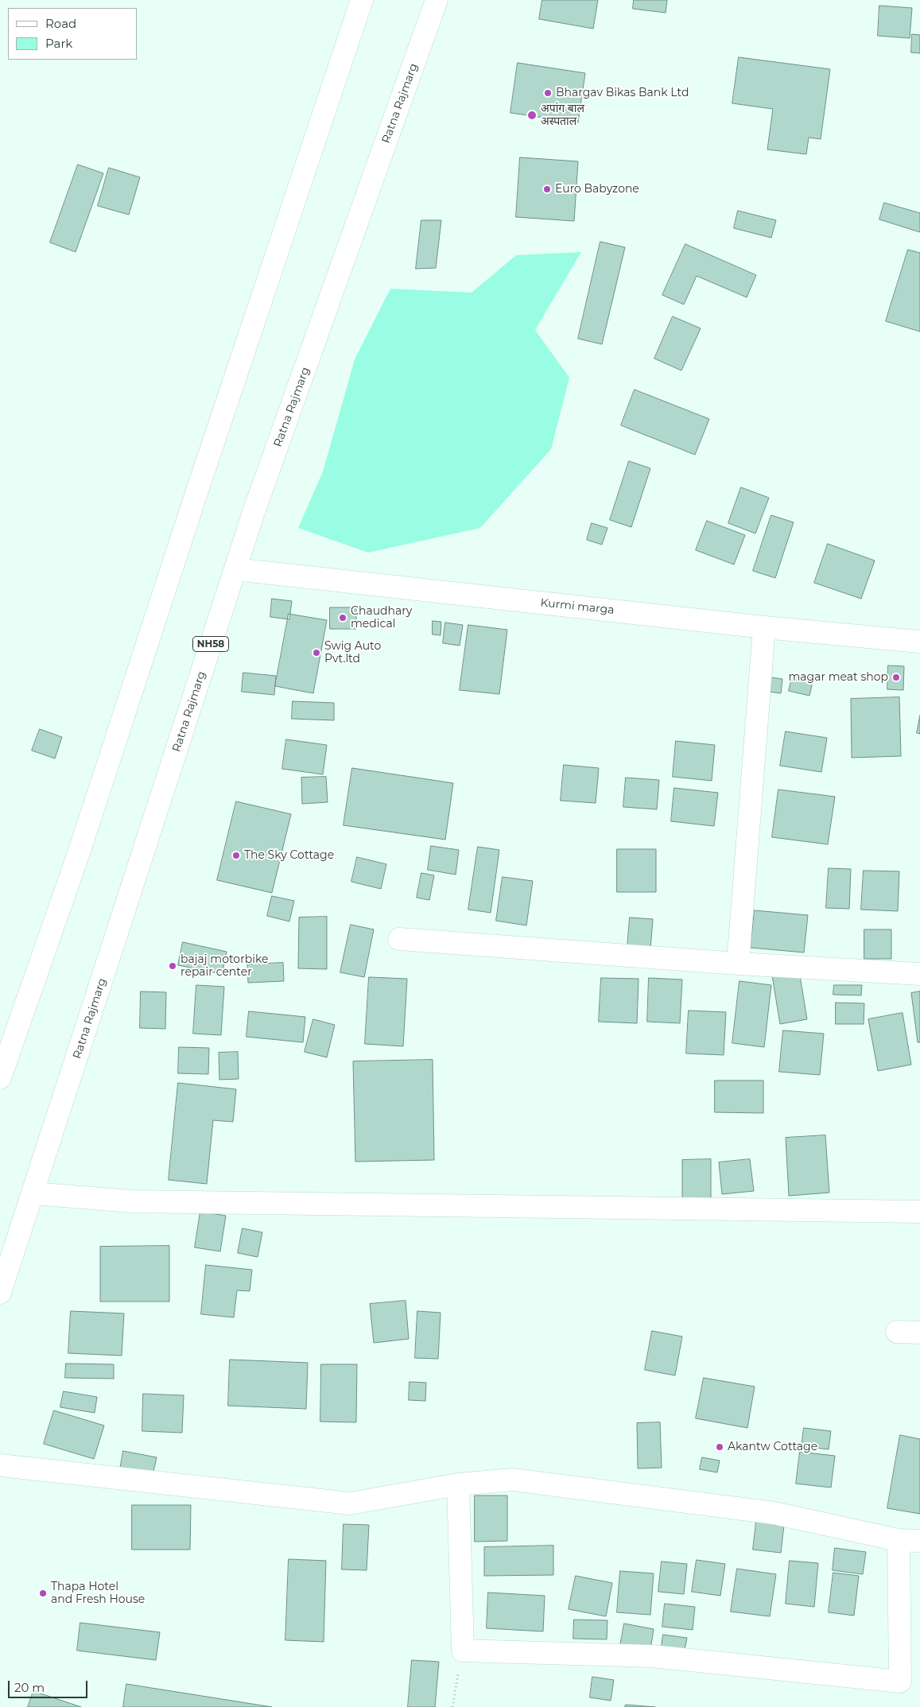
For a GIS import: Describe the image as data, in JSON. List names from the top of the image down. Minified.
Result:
{"streets":{"main road":["Ratna Rajmarg","Kurmi marga","NH58"]},"crossings":[["Ratna Rajmarg","Kurmi marga"]],"places":["Bhargav Bikas Bank Ltd","अपांग बाल अस्पताल","Euro Babyzone","Chaudhary medical","Swig Auto Pvt.ltd","magar meat shop","The Sky Cottage","bajaj motorbike repair center","Akantw Cottage","Thapa Hotel and Fresh House"],"legend":["Road","Park"],"scale_bar":"20 m"}
